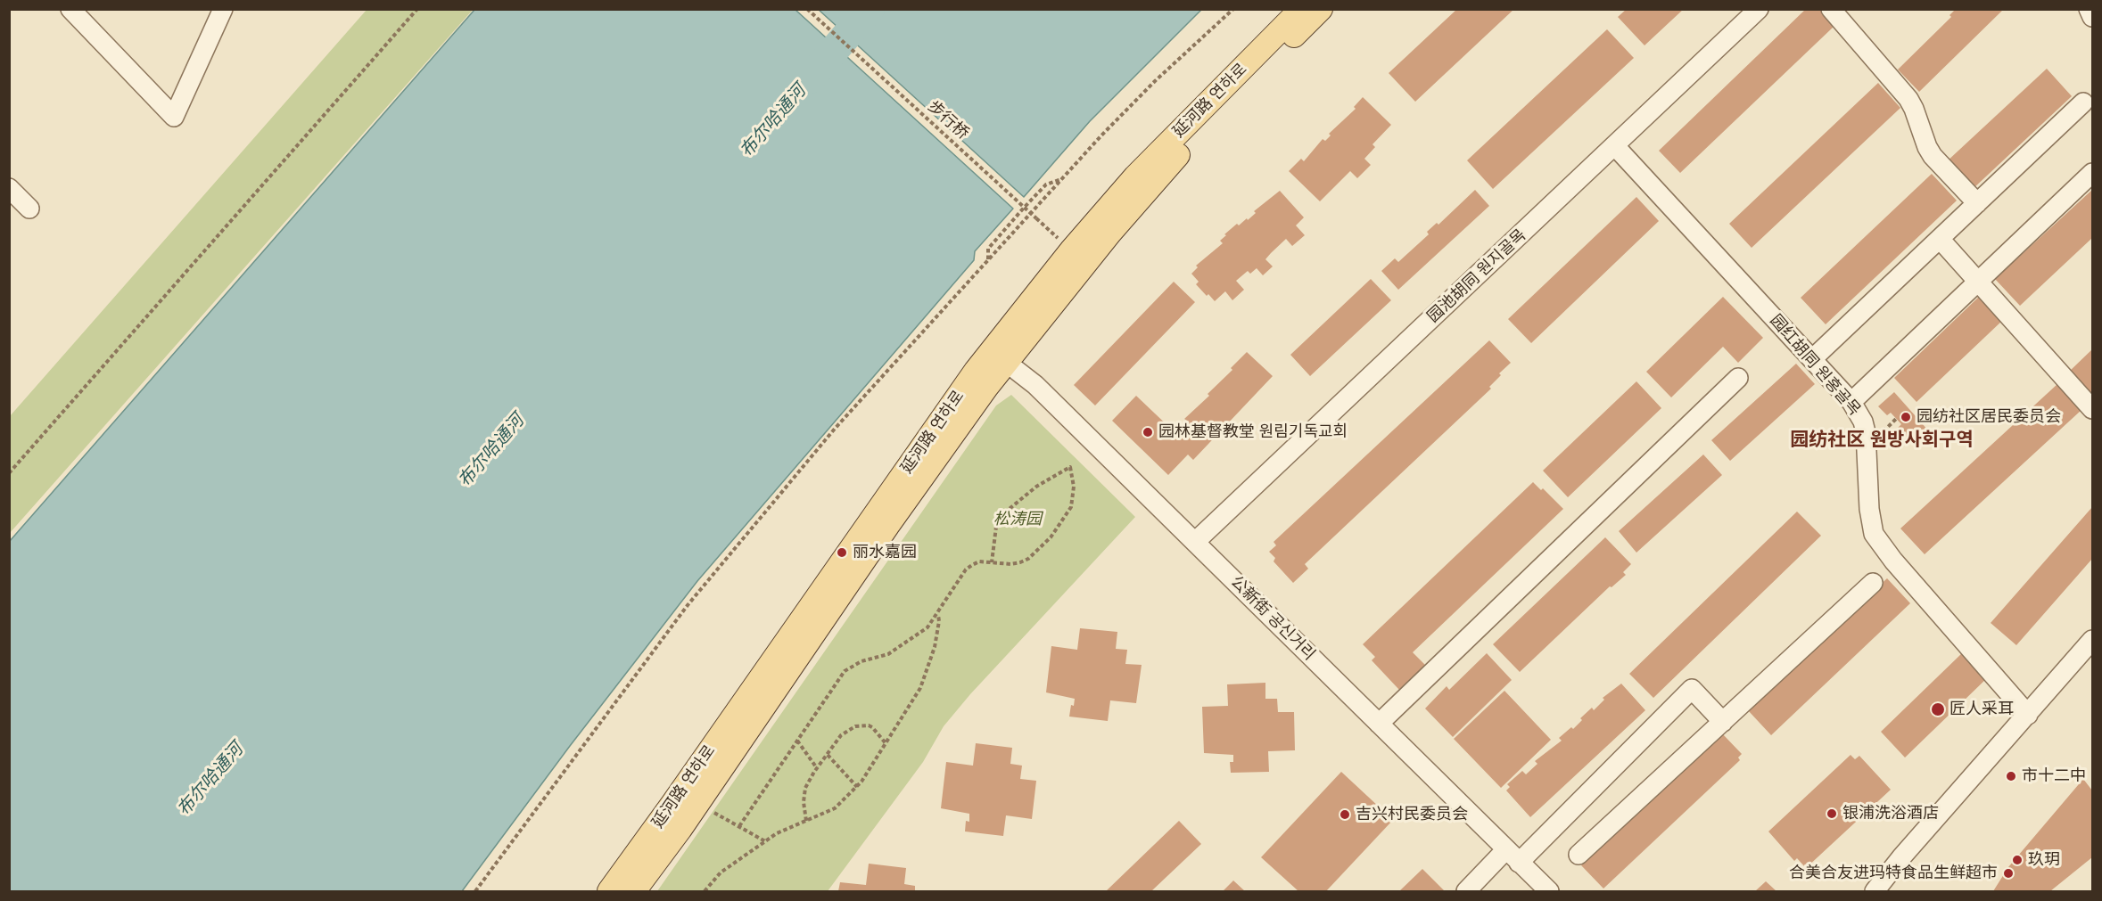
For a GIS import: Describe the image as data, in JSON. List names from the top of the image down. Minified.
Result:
{"streets":{"main road":["延河路 연하로"],"street":["园池胡同 원지골목","园红胡同 원홍골목","公新街 공신거리"],"path":["步行桥"]},"crossings":[["延河路 연하로","步行桥"],["延河路 연하로","公新街 공신거리"],["园池胡同 원지골목","园红胡同 원홍골목"],["园池胡同 원지골목","公新街 공신거리"]],"districts":["园纺社区 원방사회구역"],"water":["布尔哈通河"],"parks":["松涛园"],"places":["园纺社区居民委员会","园林基督教堂 원림기독교회","丽水嘉园","匠人采耳","市十二中","银浦洗浴酒店","吉兴村民委员会","玖玥","合美合友进玛特食品生鲜超市"]}
